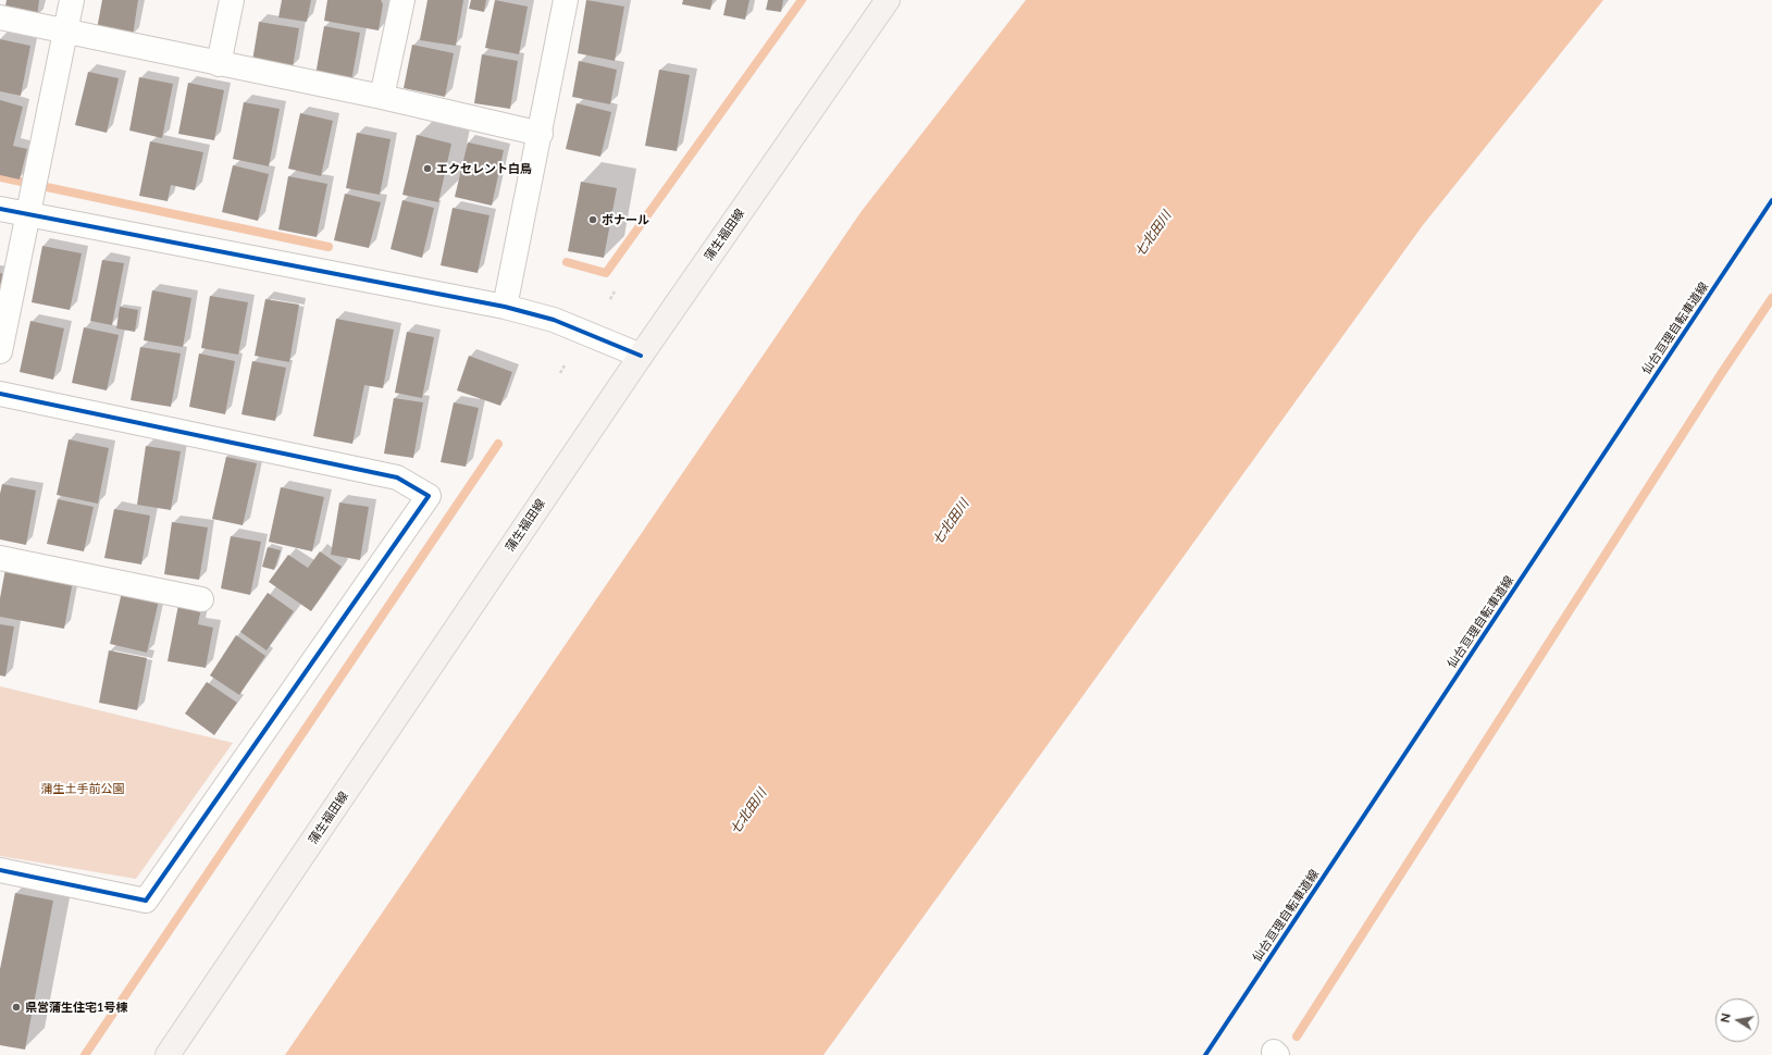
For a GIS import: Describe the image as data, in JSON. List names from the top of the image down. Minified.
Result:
{"streets":{"main road":["蒲生福田線"],"cycle path":["仙台亘理自転車道線"]},"water":["七北田川"],"parks":["蒲生土手前公園"],"places":["エクセレント白鳥","ボナール","県営蒲生住宅1号棟"],"north":"left"}
